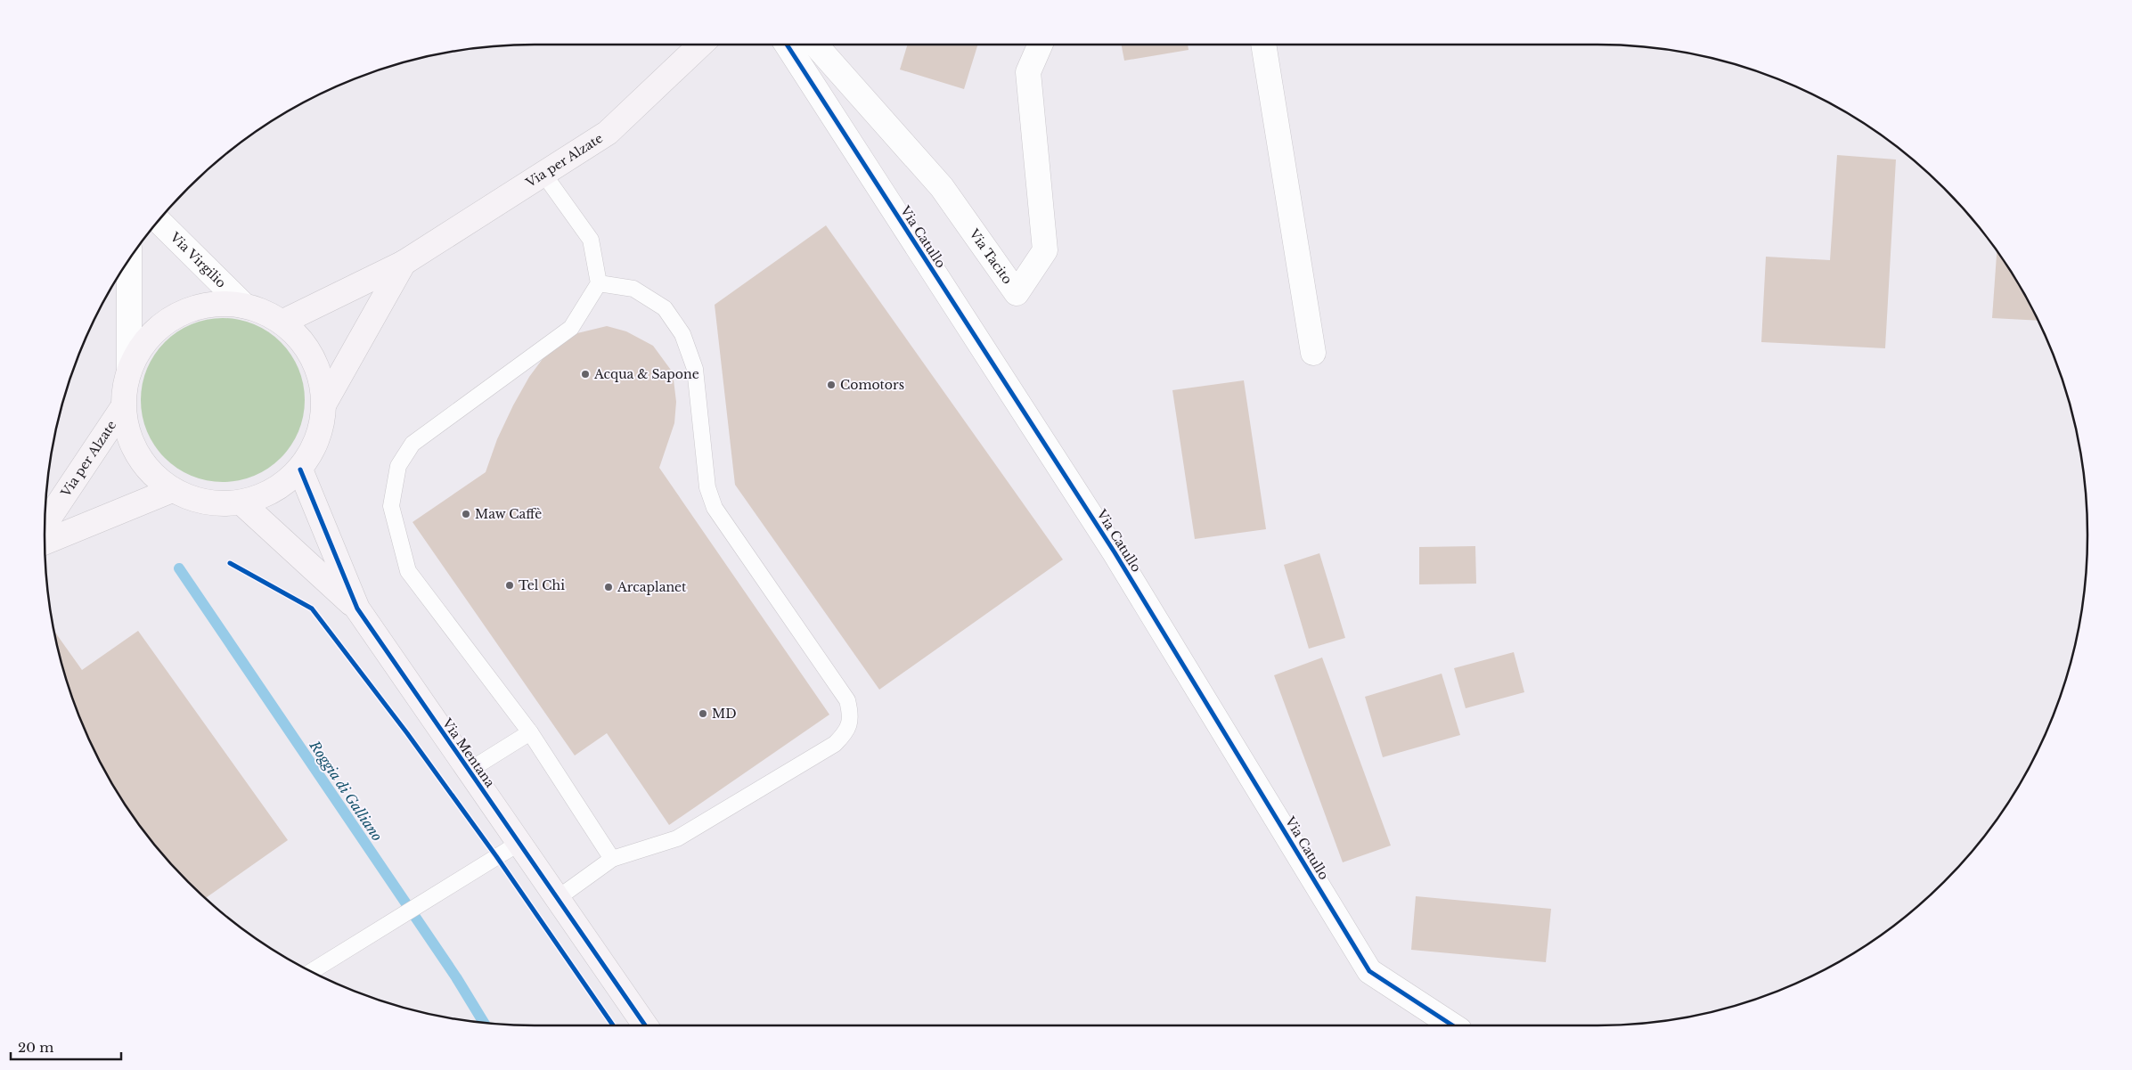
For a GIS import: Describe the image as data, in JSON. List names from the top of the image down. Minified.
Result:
{"streets":{"street":["Via per Alzate","Via Catullo","Via Tacito","Via Virgilio","Via Mentana"]},"water":["Roggia di Galliano"],"places":["Acqua & Sapone","Comotors","Maw Caffè","Tel Chi","Arcaplanet","MD"],"scale_bar":"20 m"}
